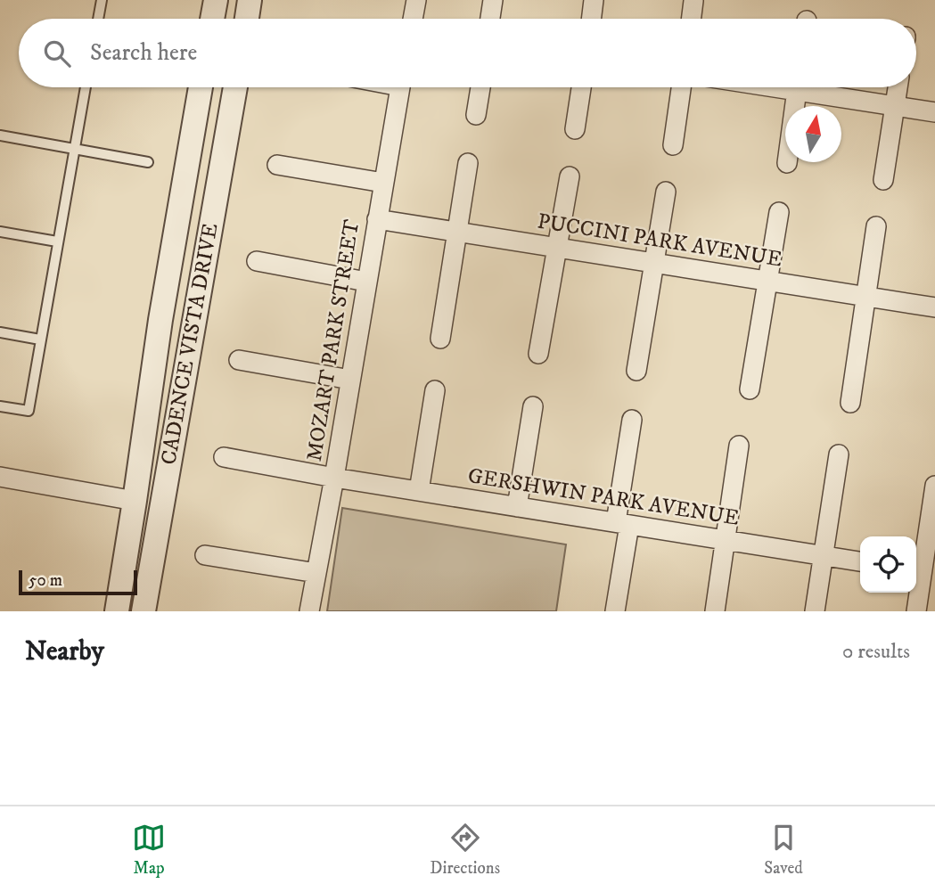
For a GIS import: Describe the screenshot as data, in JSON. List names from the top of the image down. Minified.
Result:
{"streets":{"street":["PUCCINI PARK AVENUE","MOZART PARK STREET","CADENCE VISTA DRIVE","GERSHWIN PARK AVENUE"]},"crossings":[["PUCCINI PARK AVENUE","MOZART PARK STREET"],["MOZART PARK STREET","GERSHWIN PARK AVENUE"]],"scale_bar":"50 m","north":"top","page":{"search":"Search here","scale":"50 m","heading":["Nearby","0 results"],"nav":["Map","Directions","Saved"]}}
